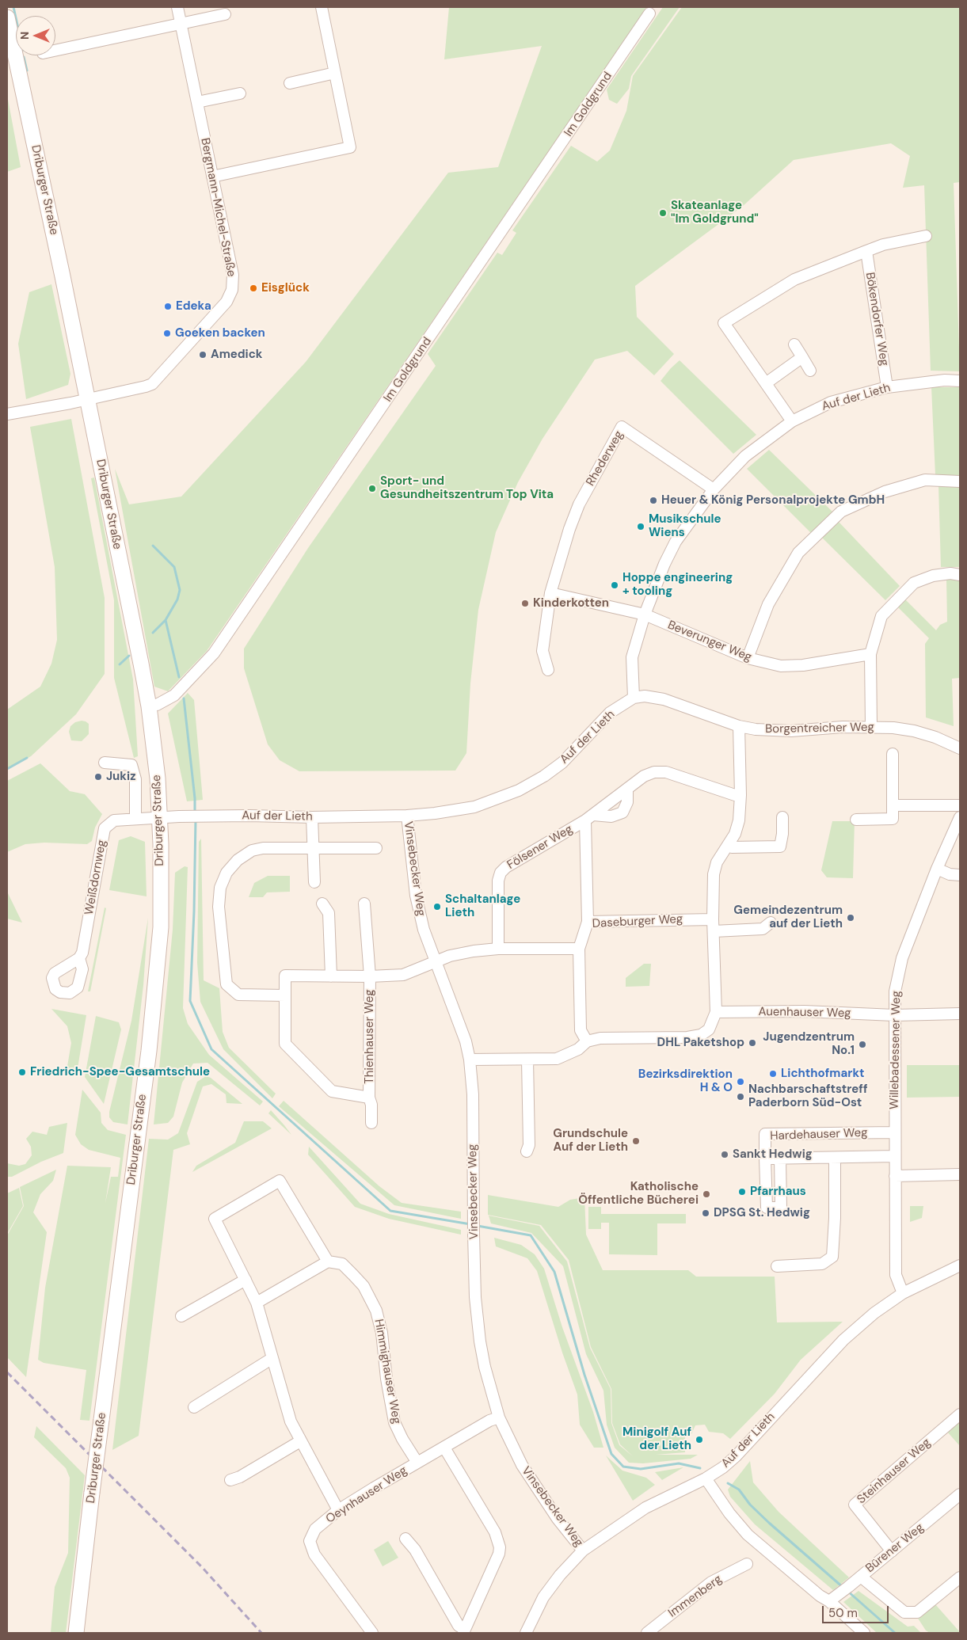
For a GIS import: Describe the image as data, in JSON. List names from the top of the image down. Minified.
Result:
{"streets":{"main road":["Driburger Straße"],"street":["Im Goldgrund","Bergmann-Michel-Straße","Bökendorfer Weg","Auf der Lieth","Rhederweg","Beverunger Weg","Borgentreicher Weg","Fölsener Weg","Vinsebecker Weg","Weißdornweg","Daseburger Weg","Auenhauser Weg","Thienhauser Weg","Willebadessener Weg","Hardehauser Weg","Himmighauser Weg","Steinhauser Weg","Oeynhauser Weg","Bürener Weg","Immenberg"]},"crossings":[["Im Goldgrund","Driburger Straße"],["Driburger Straße","Bergmann-Michel-Straße"],["Driburger Straße","Auf der Lieth"],["Driburger Straße","Weißdornweg"],["Bökendorfer Weg","Auf der Lieth"],["Auf der Lieth","Rhederweg"],["Auf der Lieth","Beverunger Weg"],["Auf der Lieth","Borgentreicher Weg"],["Auf der Lieth","Vinsebecker Weg"],["Auf der Lieth","Weißdornweg"],["Auf der Lieth","Willebadessener Weg"],["Fölsener Weg","Daseburger Weg"],["Vinsebecker Weg","Oeynhauser Weg"],["Auenhauser Weg","Willebadessener Weg"],["Willebadessener Weg","Hardehauser Weg"],["Himmighauser Weg","Oeynhauser Weg"],["Steinhauser Weg","Bürener Weg"]],"places":["Skateanlage \"Im Goldgrund\"","Eisglück","Edeka","Goeken backen","Amedick","Sport- und Gesundheitszentrum Top Vita","Heuer & König Personalprojekte GmbH","Musikschule Wiens","Hoppe engineering + tooling","Kinderkotten","Jukiz","Schaltanlage Lieth","Gemeindezentrum auf der Lieth","DHL Paketshop","Jugendzentrum No.1","Friedrich-Spee-Gesamtschule","Lichthofmarkt","Bezirksdirektion H & O","Nachbarschaftstreff Paderborn Süd-Ost","Grundschule Auf der Lieth","Sankt Hedwig","Pfarrhaus","Katholische Öffentliche Bücherei","DPSG St. Hedwig","Minigolf Auf der Lieth"],"scale_bar":"50 m","north":"left"}
